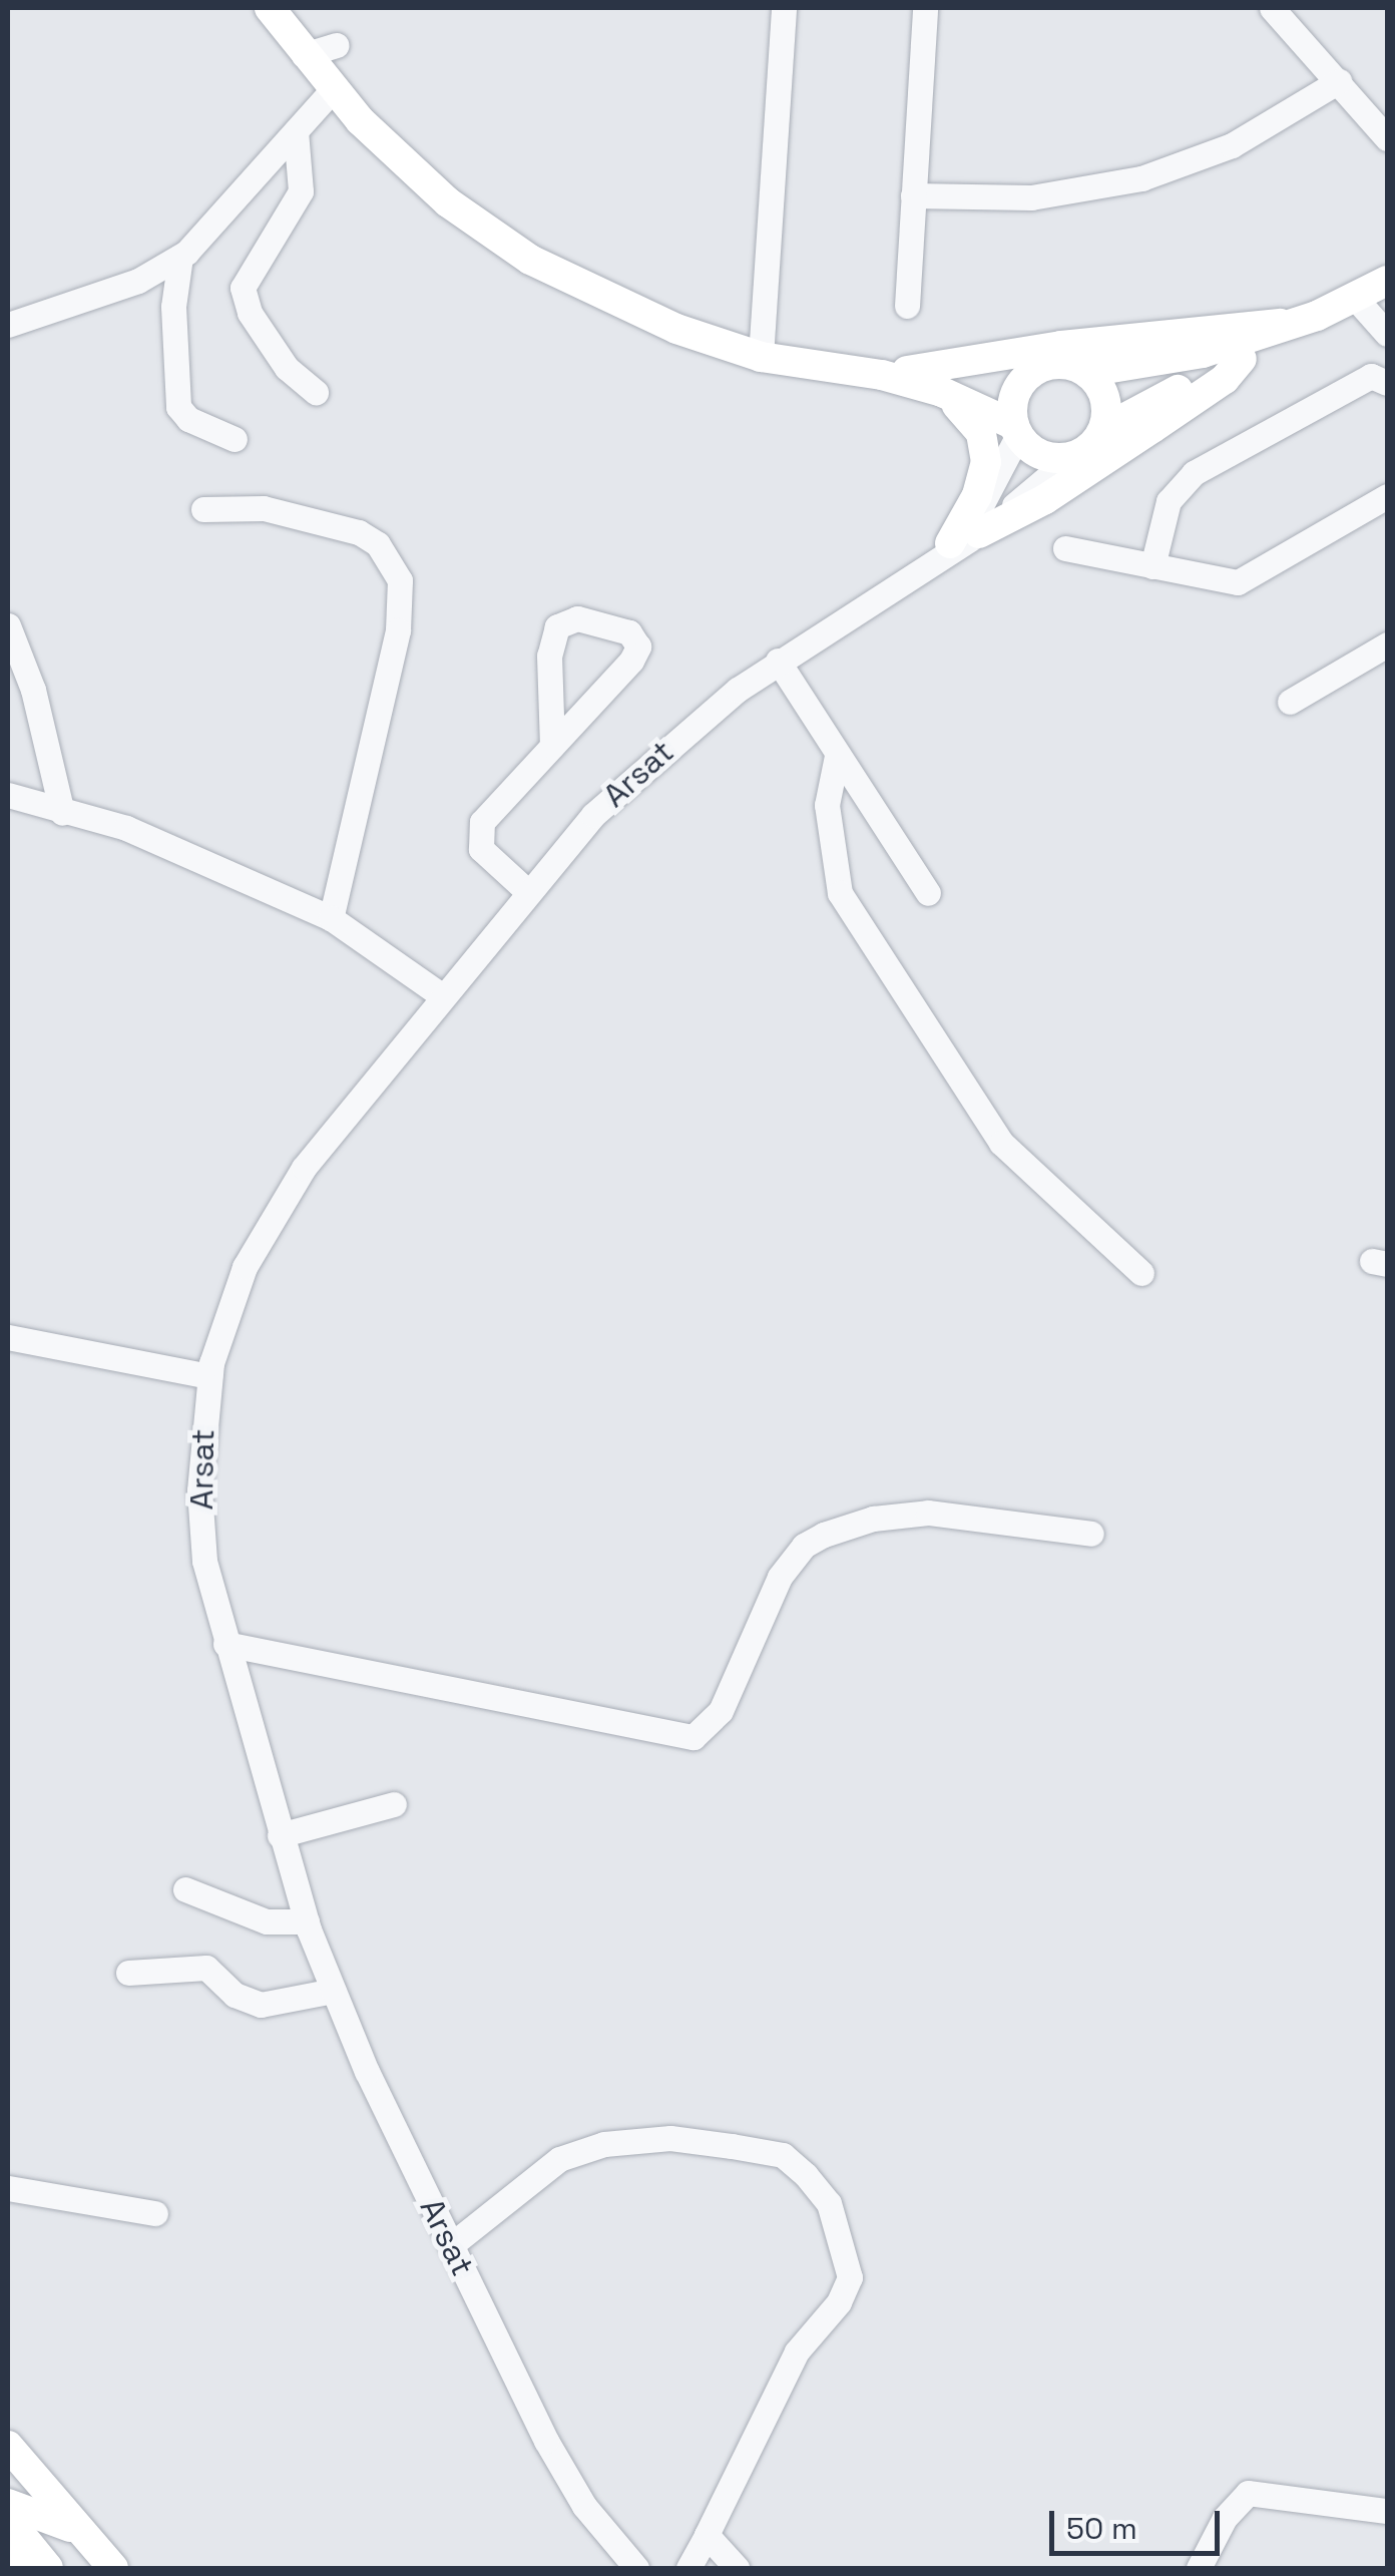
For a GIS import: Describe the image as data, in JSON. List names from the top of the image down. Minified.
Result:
{"streets":{"street":["Arsat"]},"scale_bar":"50 m"}
